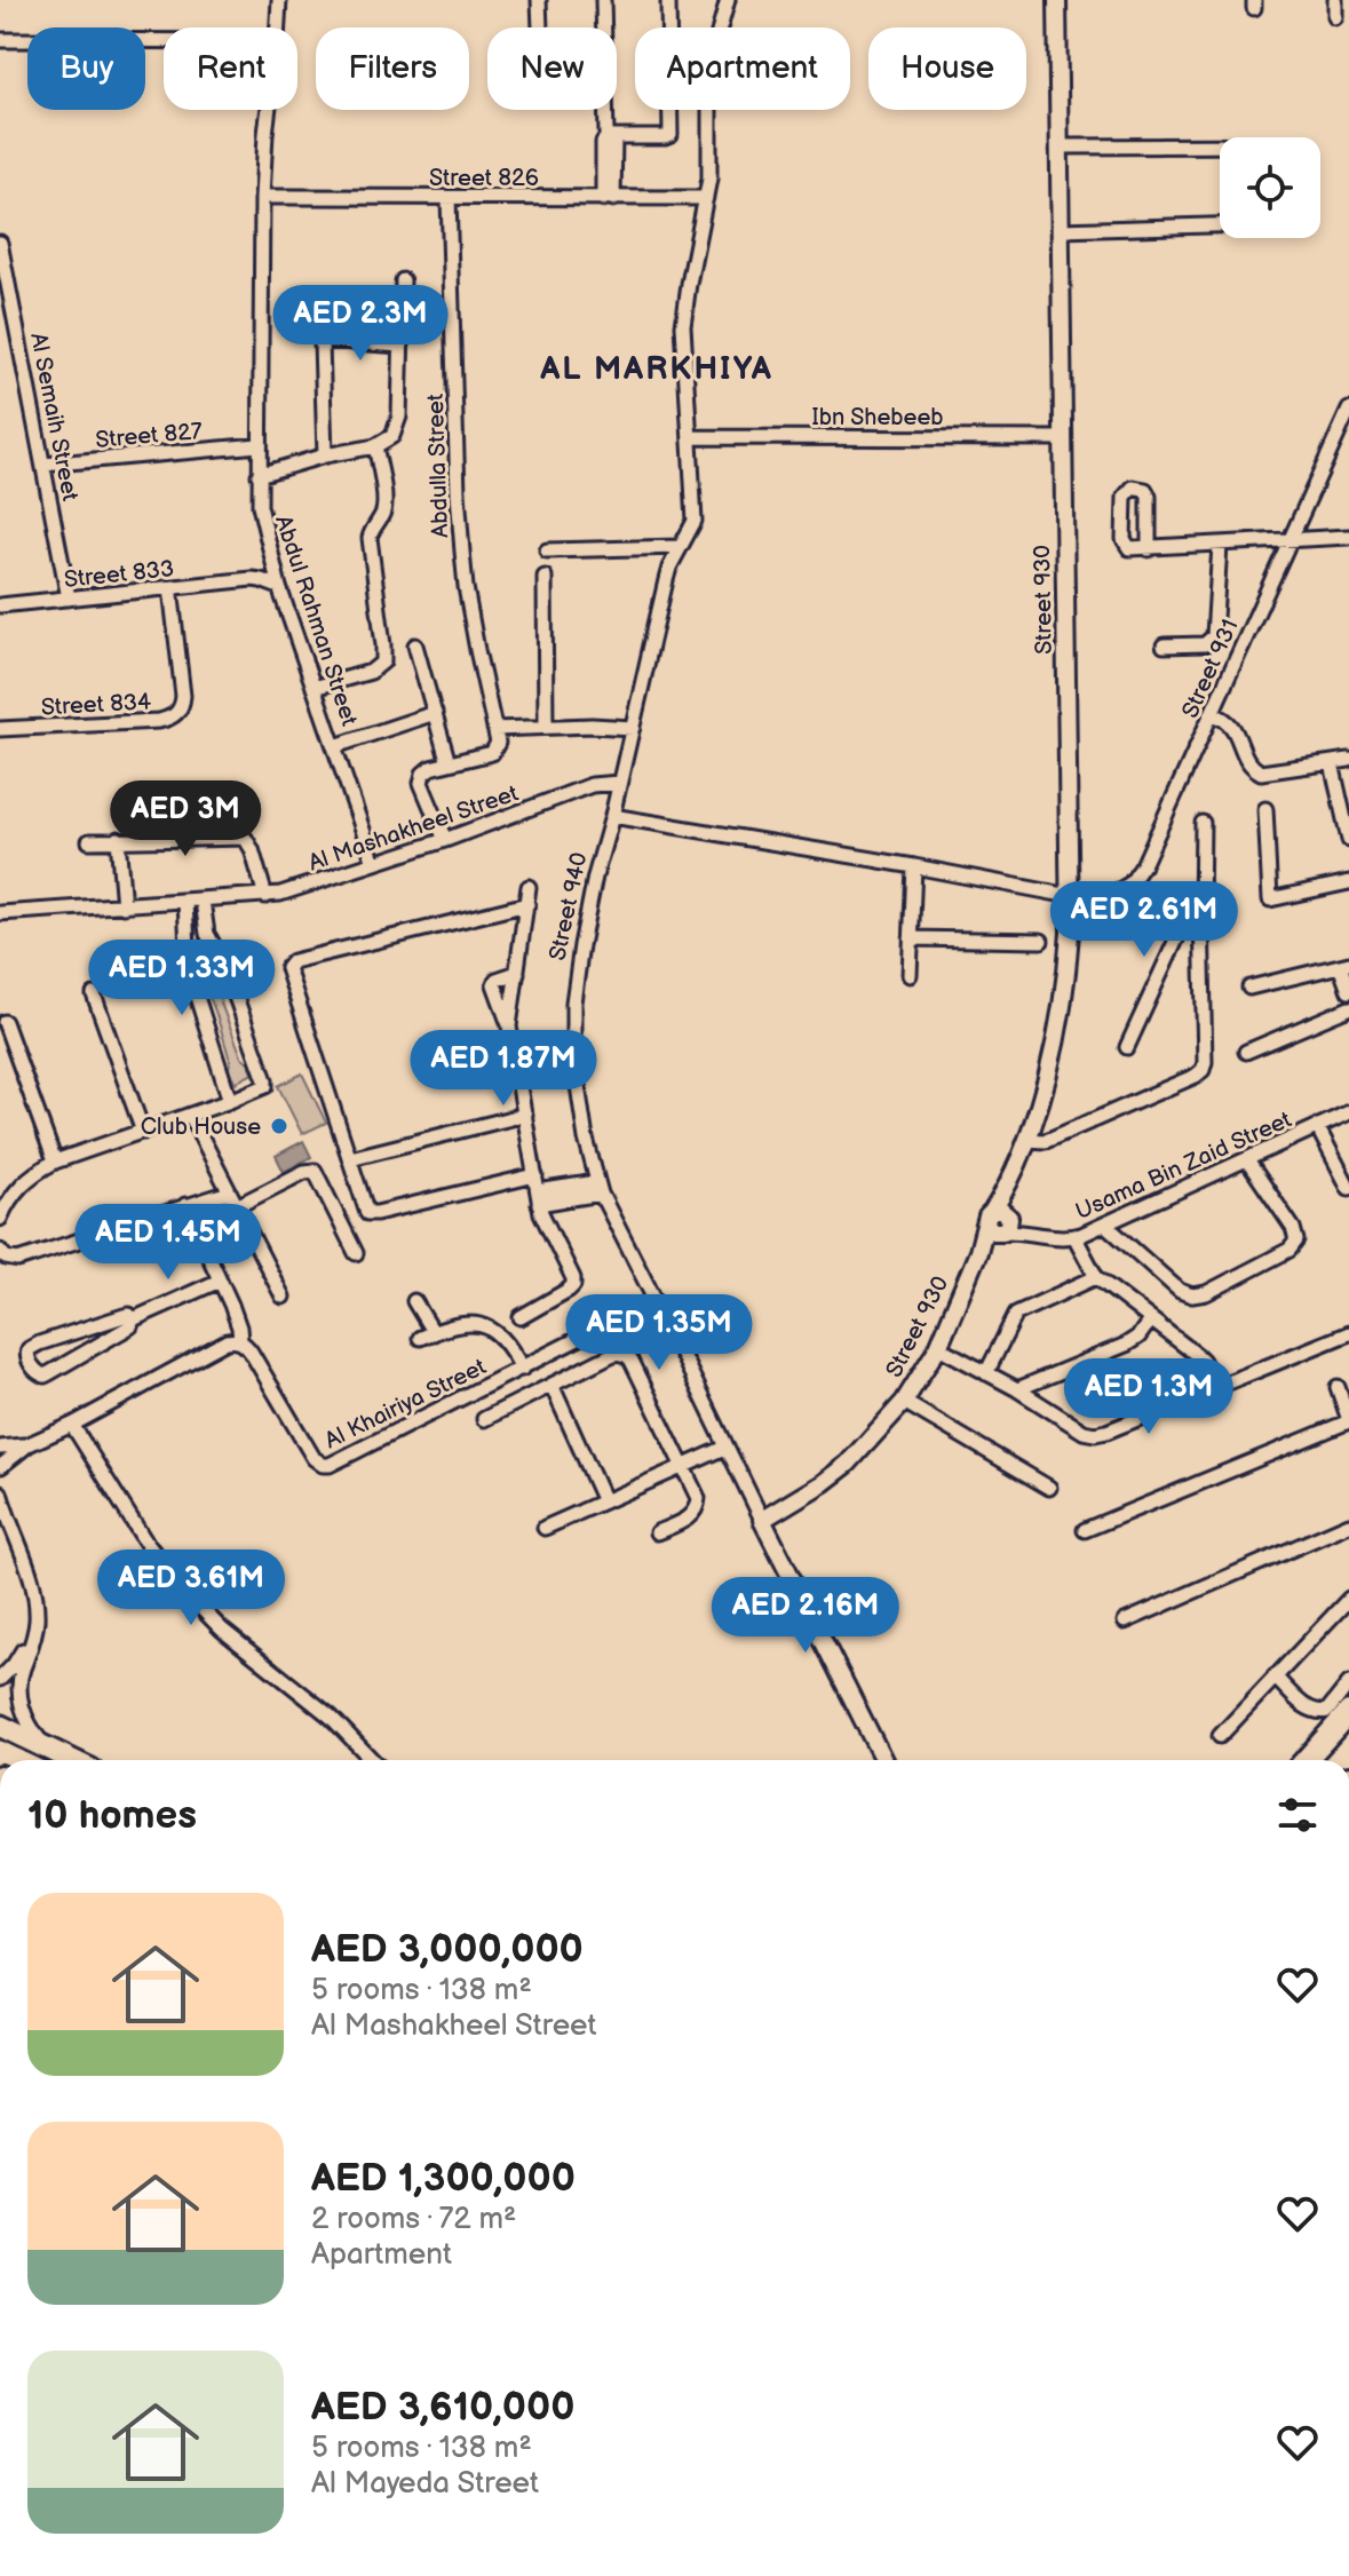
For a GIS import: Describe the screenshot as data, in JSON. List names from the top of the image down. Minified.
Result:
{"streets":{"street":["Street 826","Al Semaih Street","Ibn Shebeeb","Street 827","Abdulla Street","Street 833","Street 930","Abdul Rahman Street","Street 931","Street 834","Al Mashakheel Street","Street 940","Usama Bin Zaid Street","Al Khairiya Street"]},"crossings":[["Street 826","Abdulla Street"],["Street 826","Abdul Rahman Street"],["Street 826","Street 940"],["Al Semaih Street","Street 827"],["Al Semaih Street","Street 833"],["Ibn Shebeeb","Street 930"],["Ibn Shebeeb","Street 940"],["Street 827","Abdul Rahman Street"],["Street 833","Abdul Rahman Street"],["Street 833","Street 834"],["Street 930","Street 931"],["Street 930","Street 940"],["Street 930","Usama Bin Zaid Street"],["Abdul Rahman Street","Al Mashakheel Street"],["Street 931","Street 940"],["Al Mashakheel Street","Street 940"],["Street 940","Al Khairiya Street"]],"districts":["AL MARKHIYA"],"places":["Club House"],"page":{"chip":["Buy","Rent","Filters","New","Apartment","House"],"price":["AED 2.3M","AED 3M","AED 2.61M","AED 1.33M","AED 1.87M","AED 1.45M","AED 1.35M","AED 1.3M","AED 3.61M","AED 2.16M"],"heading":"10 homes","list":[{"name":"AED 3,000,000","note":"5 rooms · 138 m² · Al Mashakheel Street"},{"name":"AED 1,300,000","note":"2 rooms · 72 m² · Apartment"},{"name":"AED 3,610,000","note":"5 rooms · 138 m² · Al Mayeda Street"}]}}
